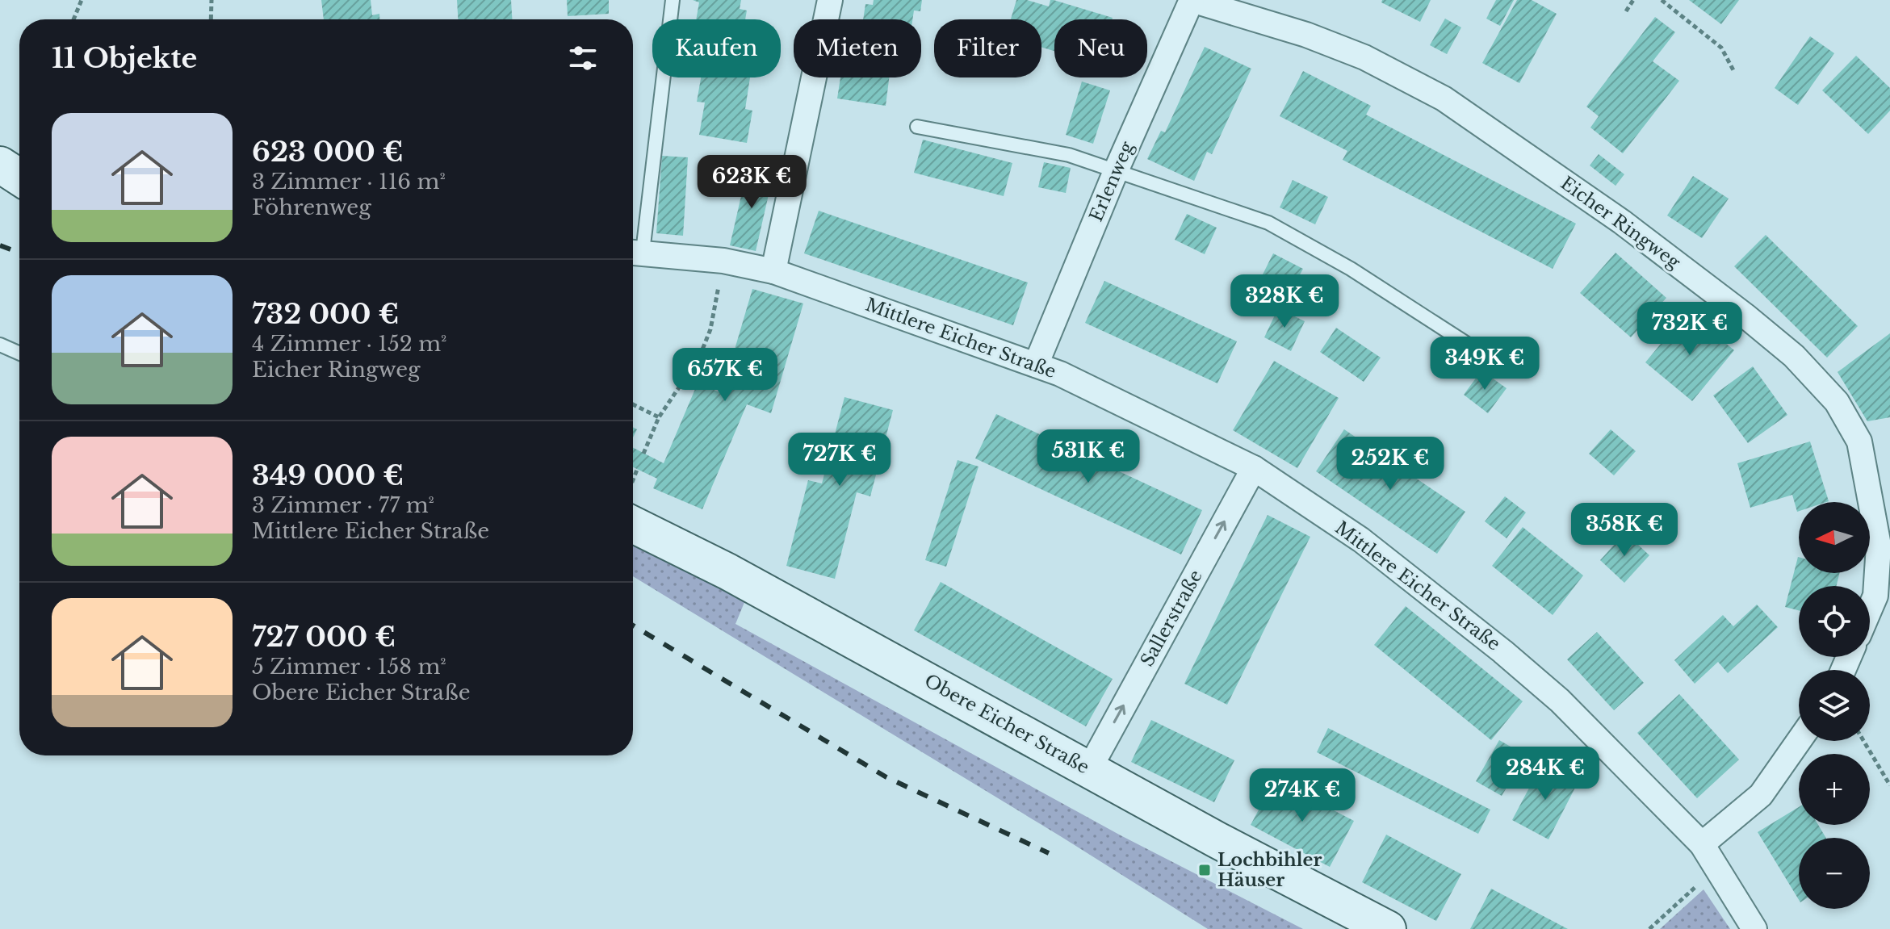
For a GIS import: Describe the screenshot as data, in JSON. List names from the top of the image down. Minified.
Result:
{"streets":{"street":["Erlenweg","Eicher Ringweg","Mittlere Eicher Straße","Sallerstraße","Obere Eicher Straße"]},"crossings":[["Erlenweg","Eicher Ringweg"],["Erlenweg","Mittlere Eicher Straße"],["Mittlere Eicher Straße","Sallerstraße"],["Sallerstraße","Obere Eicher Straße"]],"one_way":["Sallerstraße"],"places":{"transit":["Lochbihler Häuser"]},"north":"left","page":{"chip":["Kaufen","Mieten","Filter","Neu"],"heading":"11 Objekte","list":[{"name":"623 000 €","note":"3 Zimmer · 116 m² · Föhrenweg"},{"name":"732 000 €","note":"4 Zimmer · 152 m² · Eicher Ringweg"},{"name":"349 000 €","note":"3 Zimmer · 77 m² · Mittlere Eicher Straße"},{"name":"727 000 €","note":"5 Zimmer · 158 m² · Obere Eicher Straße"}],"price":["623K €","328K €","732K €","349K €","657K €","531K €","727K €","252K €","358K €","284K €","274K €"],"map_buttons":["+","−"]}}
